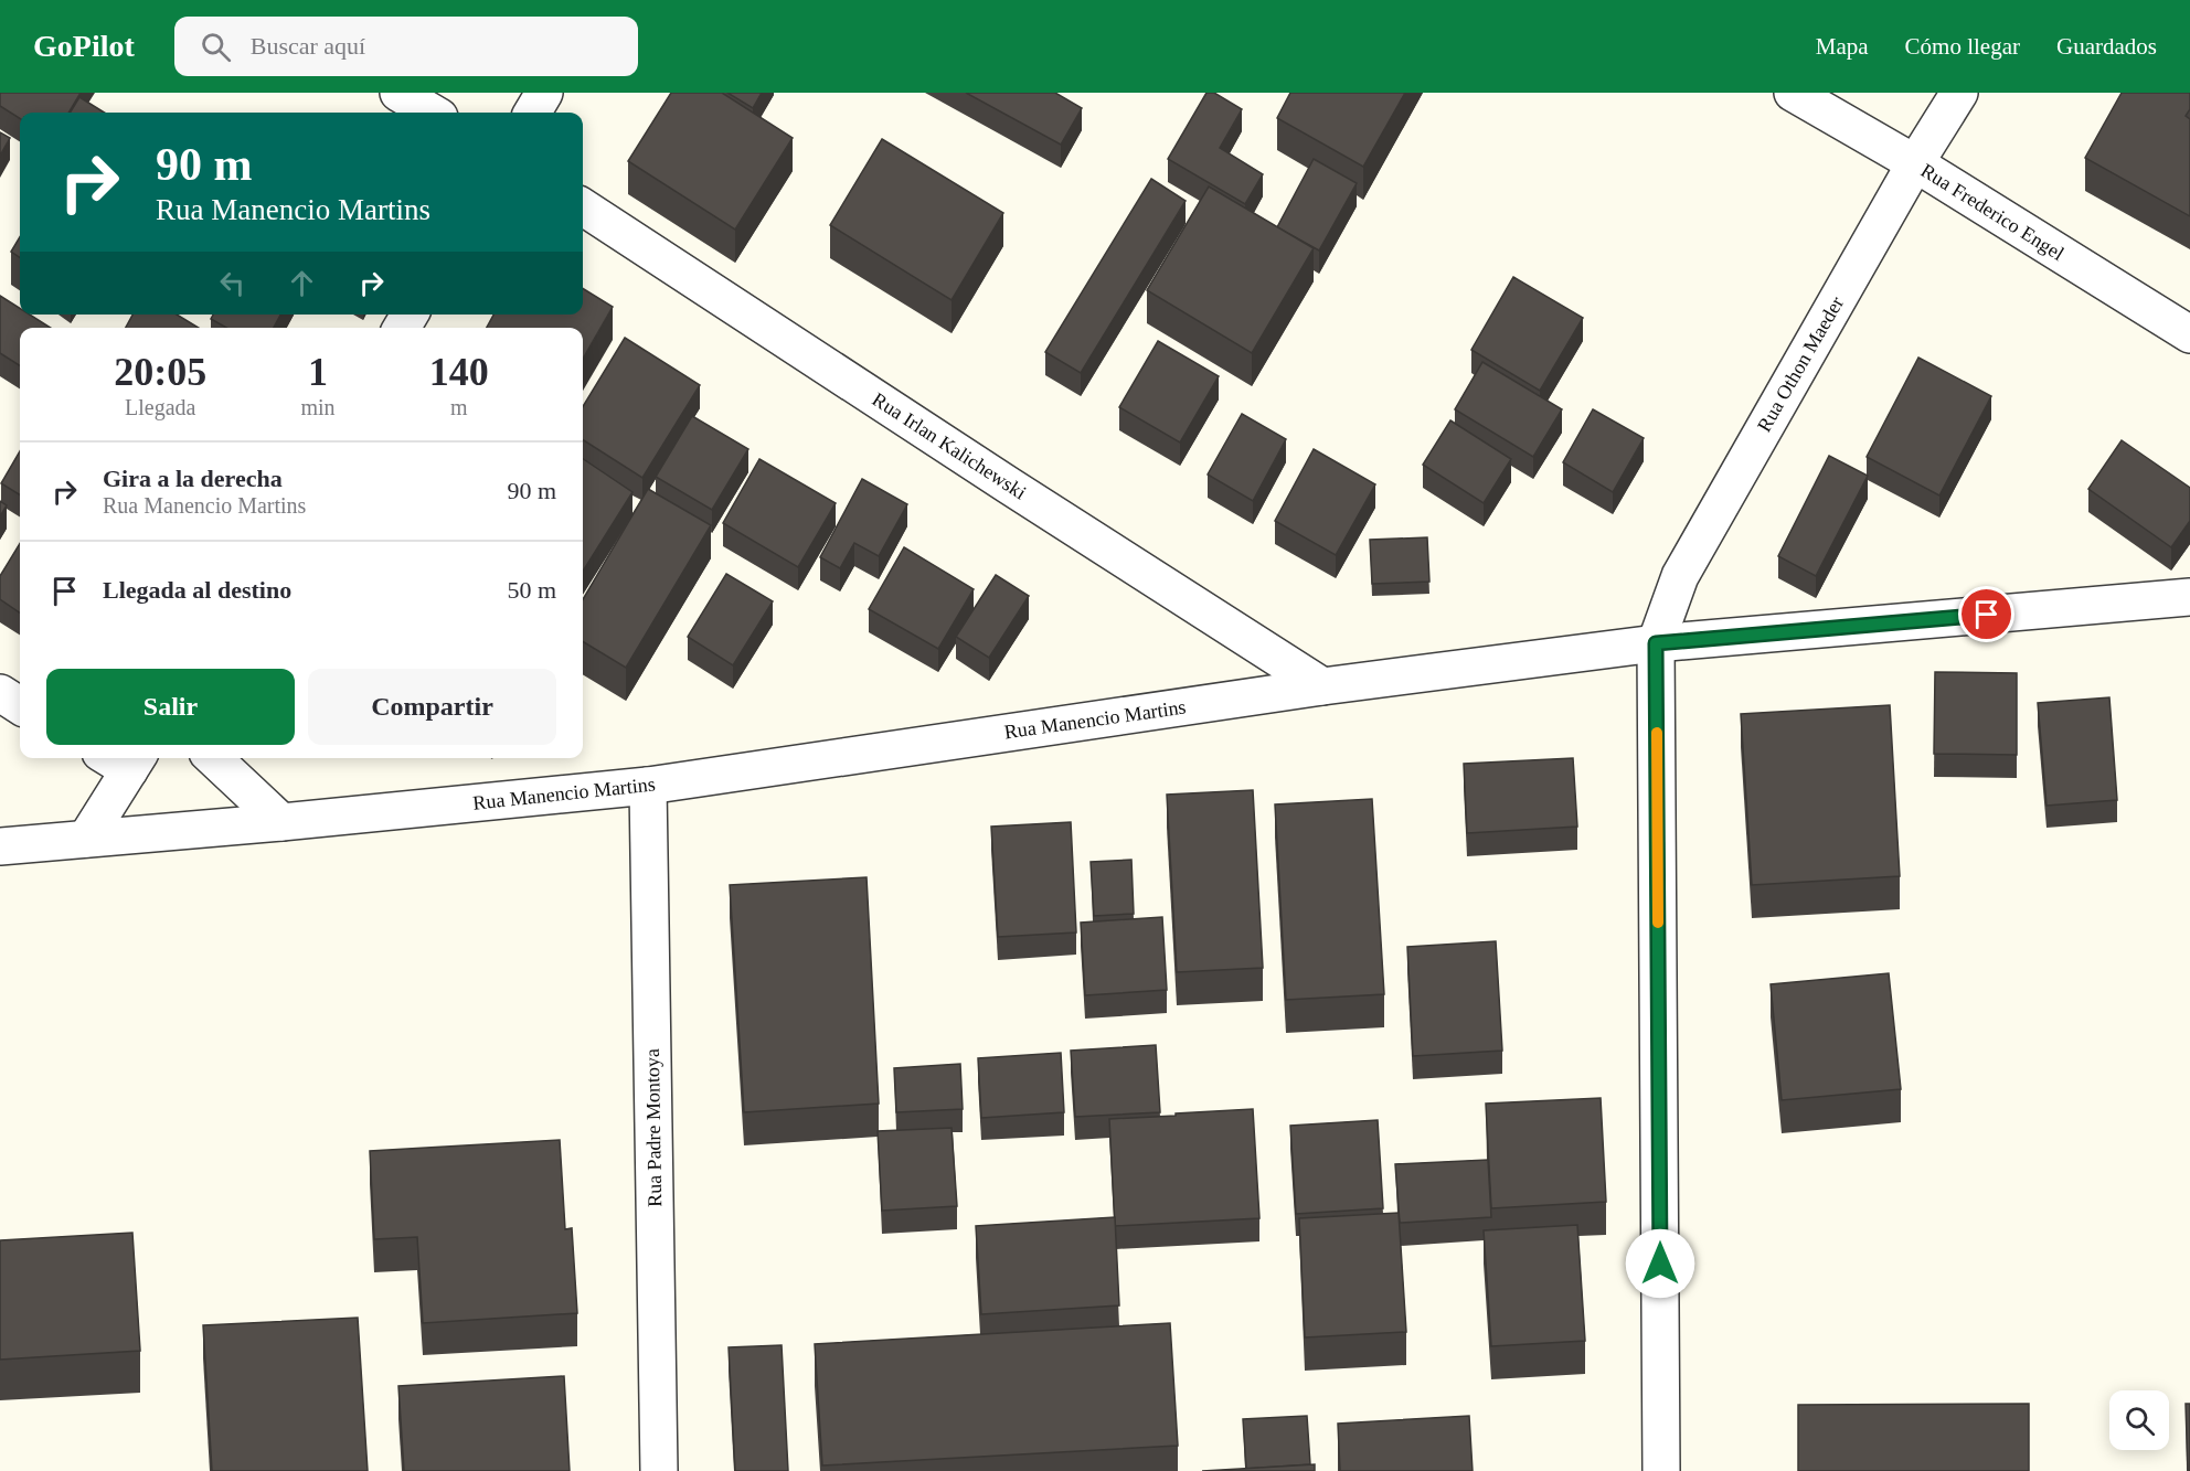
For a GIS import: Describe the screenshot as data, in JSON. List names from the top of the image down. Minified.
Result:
{"streets":{"street":["Rua Frederico Engel","Rua Othon Maeder","Rua Irlan Kalichewski","Rua Manencio Martins","Rua Padre Montoya"]},"crossings":[["Rua Frederico Engel","Rua Othon Maeder"],["Rua Othon Maeder","Rua Manencio Martins"],["Rua Irlan Kalichewski","Rua Manencio Martins"],["Rua Manencio Martins","Rua Padre Montoya"]],"page":{"header":"GoPilot","search":"Buscar aquí","nav":["Mapa","Cómo llegar","Guardados"],"turn":["90 m","Rua Manencio Martins"],"eta":["20:05","Llegada","1","min","140","m"],"list":[{"name":"Gira a la derecha","note":"Rua Manencio Martins","value":"90 m"},{"name":"Llegada al destino","value":"50 m"}],"buttons":["Salir","Compartir"]}}
